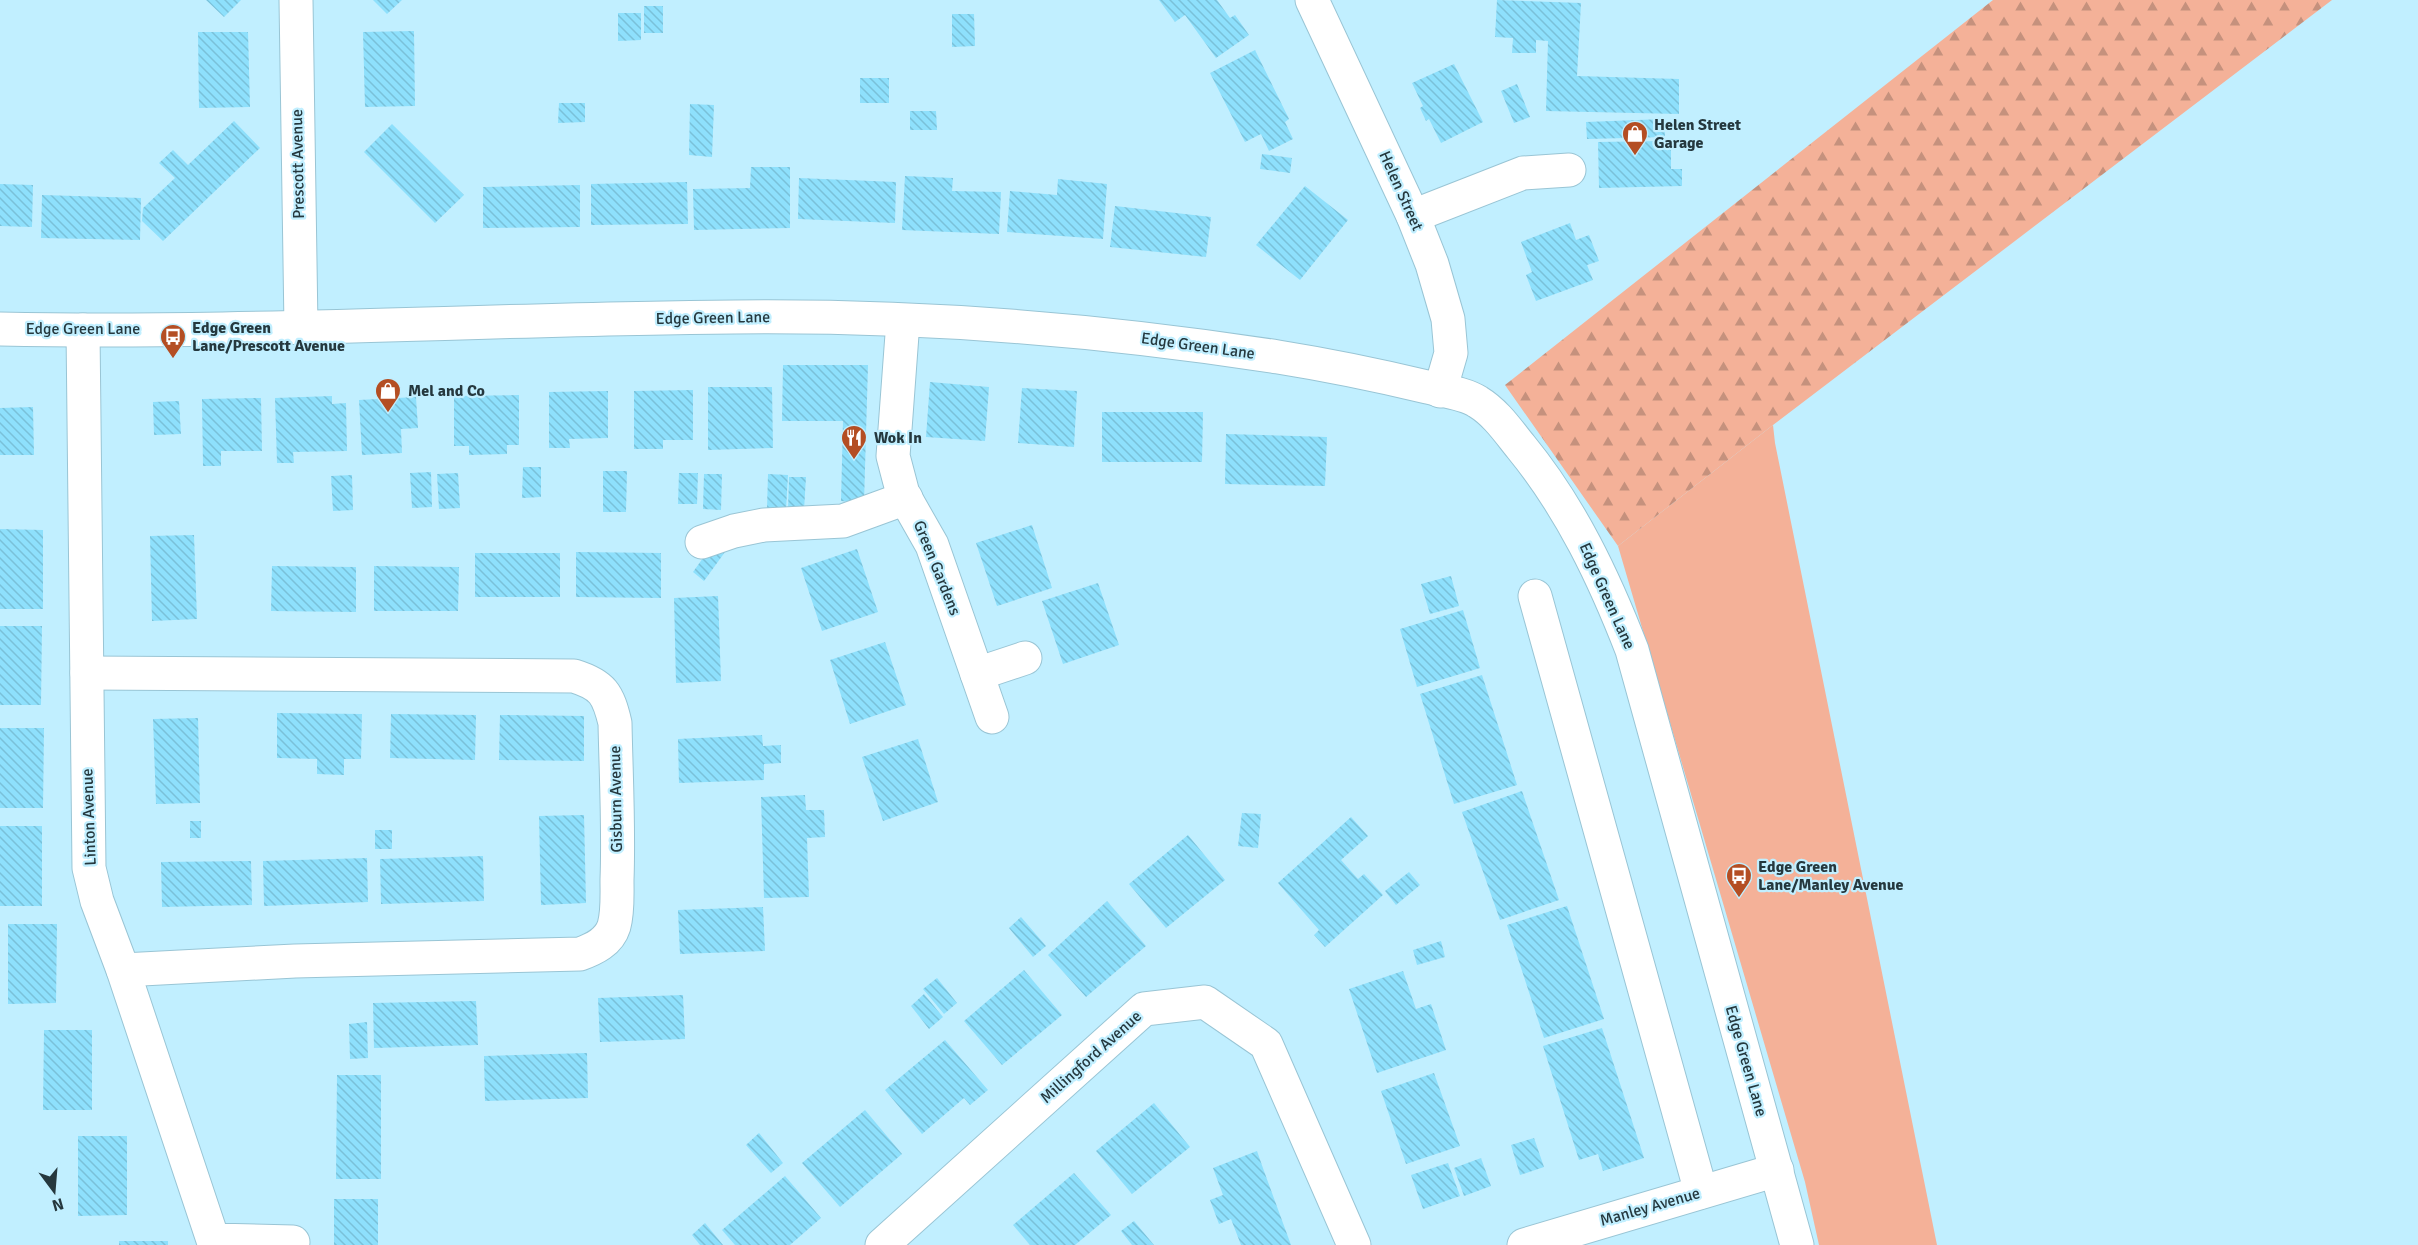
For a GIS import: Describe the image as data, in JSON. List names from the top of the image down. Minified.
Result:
{"streets":{"street":["Prescott Avenue","Helen Street","Edge Green Lane","Green Gardens","Gisburn Avenue","Linton Avenue","Millingford Avenue","Manley Avenue"]},"crossings":[["Prescott Avenue","Edge Green Lane"],["Helen Street","Edge Green Lane"],["Edge Green Lane","Green Gardens"],["Edge Green Lane","Linton Avenue"],["Edge Green Lane","Manley Avenue"],["Gisburn Avenue","Linton Avenue"]],"places":{"shop":["Helen Street Garage","Mel and Co"],"bus stop":["Edge Green Lane/Prescott Avenue","Edge Green Lane/Manley Avenue"],"restaurant":["Wok In"]},"north":"bottom"}
